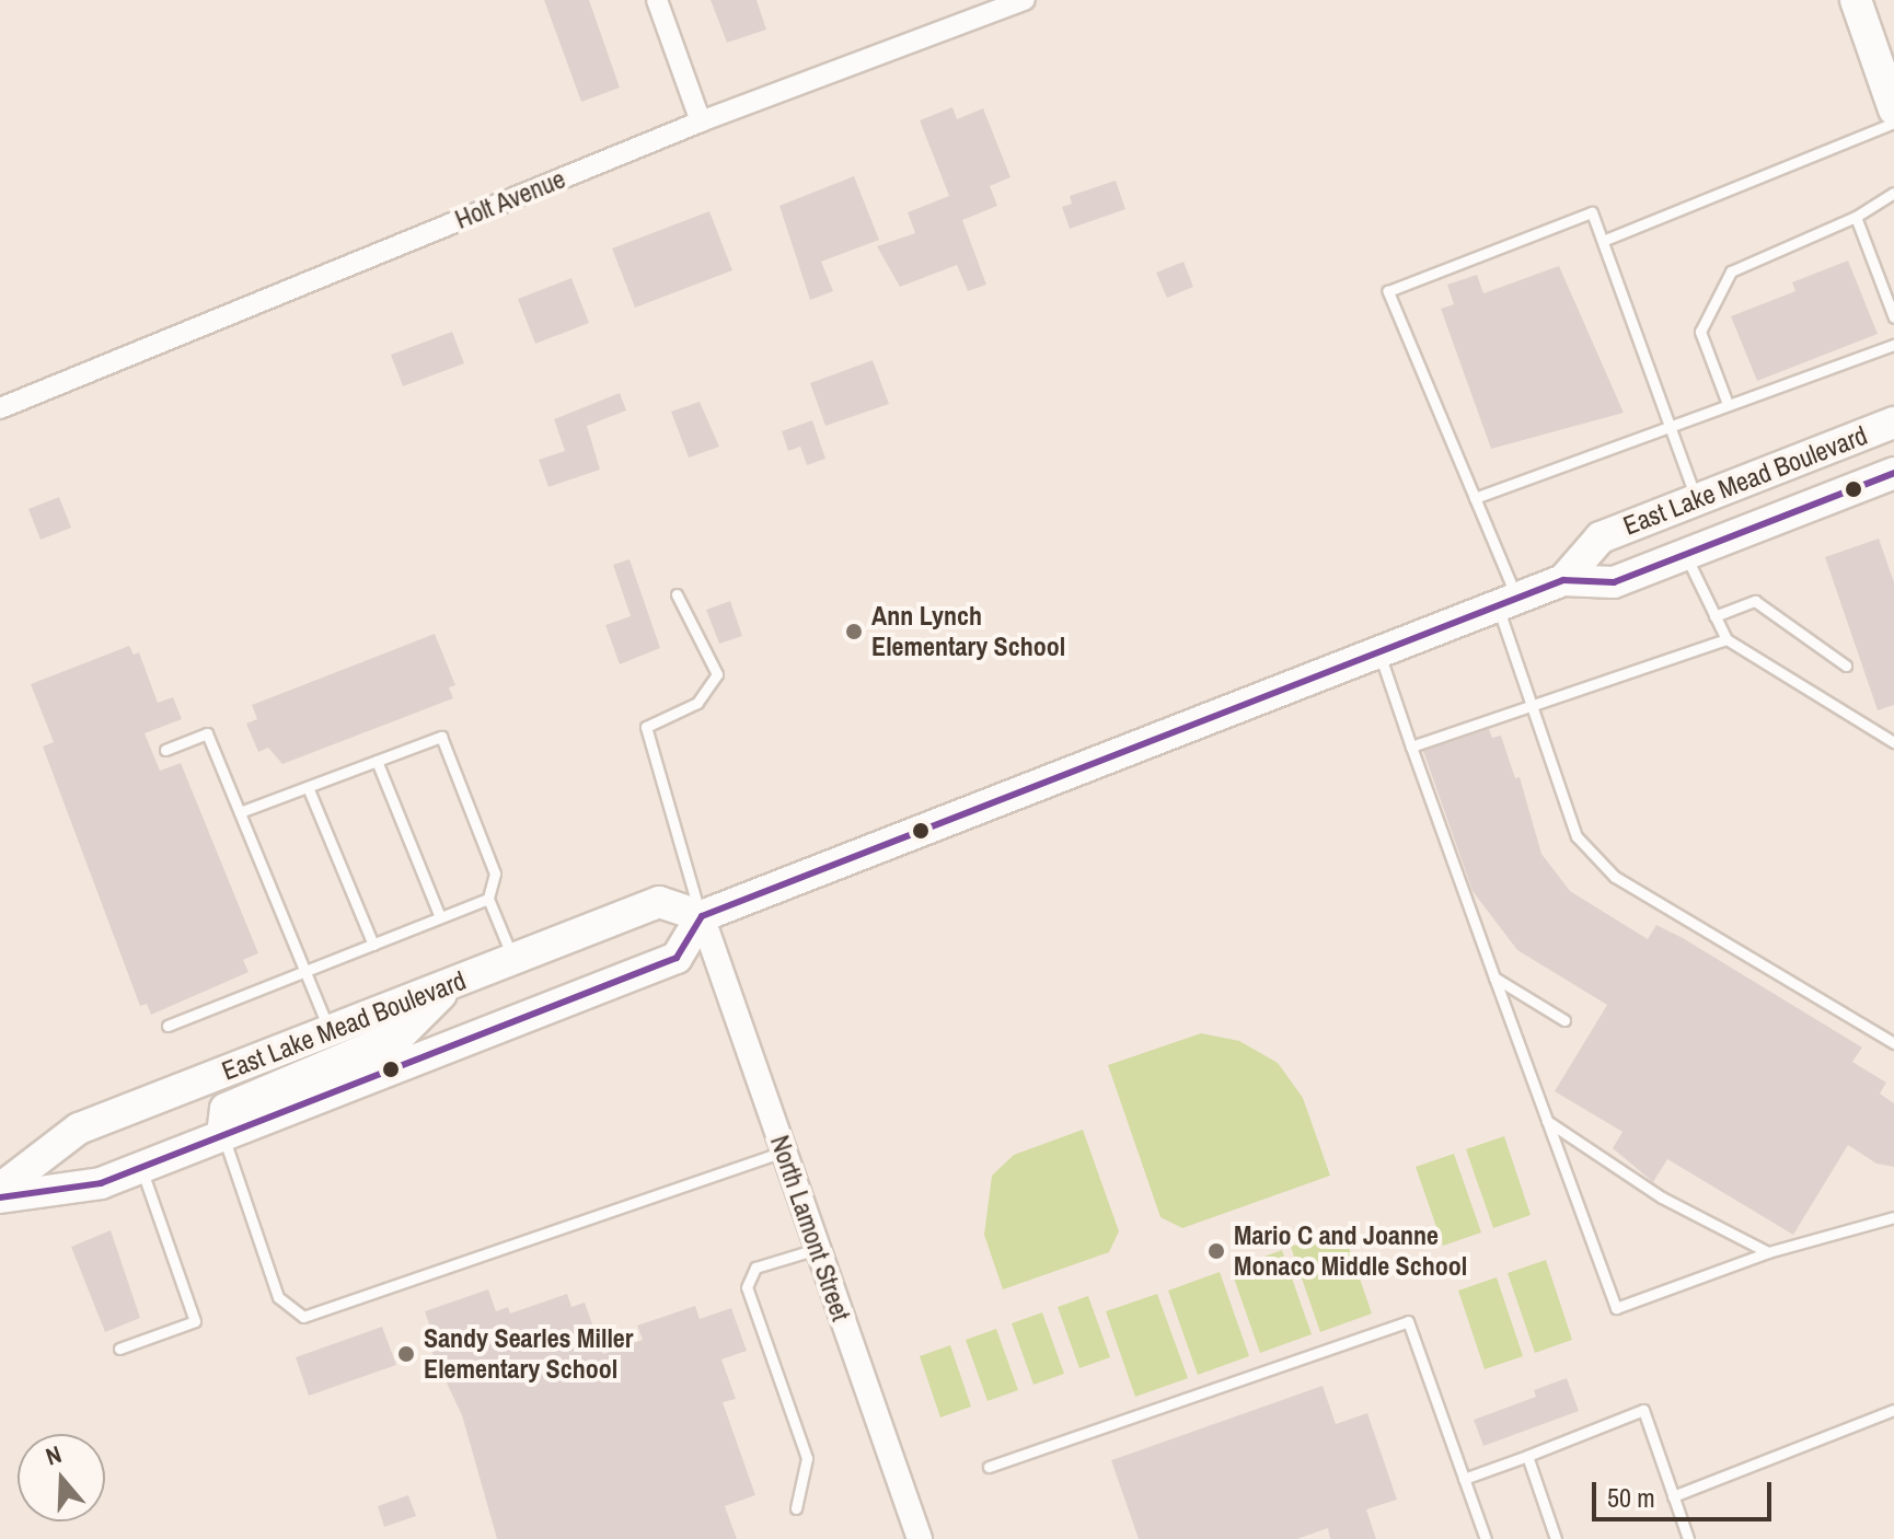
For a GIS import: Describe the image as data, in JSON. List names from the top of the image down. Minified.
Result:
{"streets":{"main road":["East Lake Mead Boulevard"],"street":["Holt Avenue","North Lamont Street"]},"crossings":[["East Lake Mead Boulevard","North Lamont Street"]],"places":["Ann Lynch Elementary School","Mario C and Joanne Monaco Middle School","Sandy Searles Miller Elementary School"],"scale_bar":"50 m","north":"top"}
